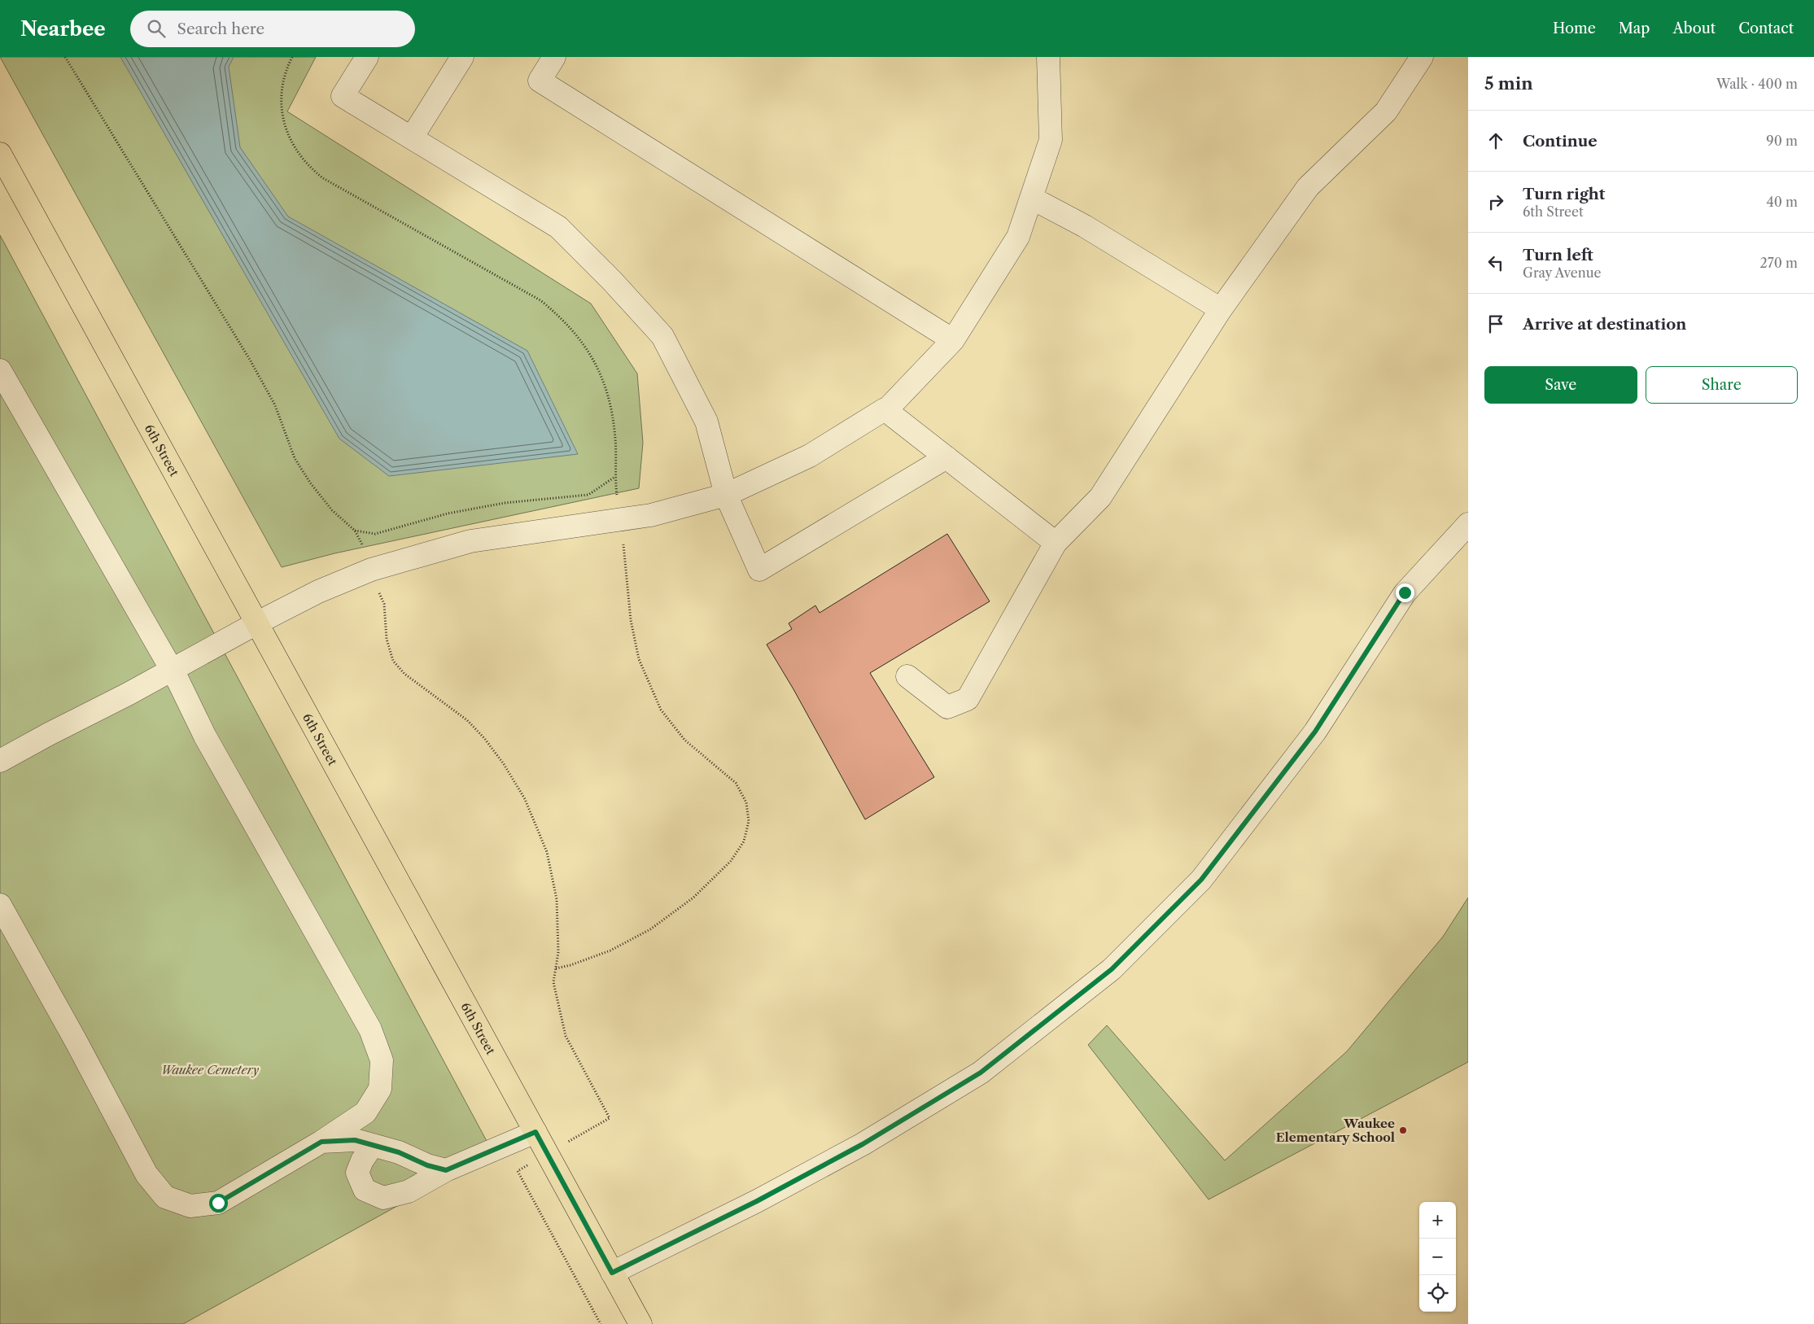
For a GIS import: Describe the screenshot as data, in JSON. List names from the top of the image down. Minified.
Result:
{"streets":{"main road":["6th Street"]},"parks":["Waukee Cemetery"],"places":["Waukee Elementary School"],"page":{"header":"Nearbee","search":"Search here","nav":["Home","Map","About","Contact"],"heading":["5 min","Walk · 400 m"],"list":[["Continue","90 m"],["Turn right","6th Street","40 m"],["Turn left","Gray Avenue","270 m"],"Arrive at destination"],"buttons":["Save","Share"],"map_buttons":["+","−"]}}
